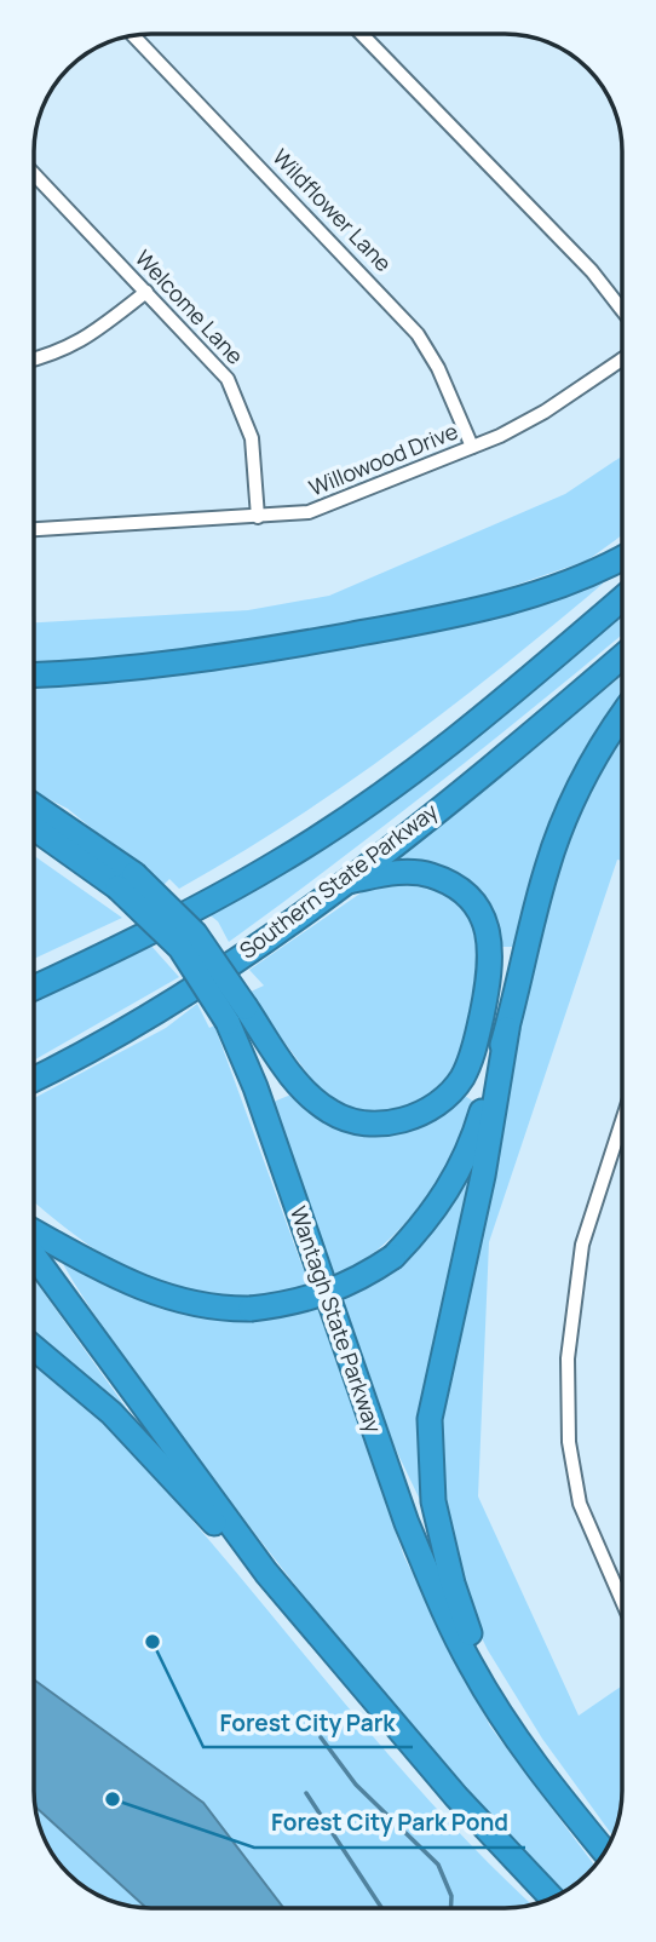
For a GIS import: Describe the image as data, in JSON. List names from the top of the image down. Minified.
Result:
{"streets":{"highway":["Southern State Parkway","Wantagh State Parkway"],"street":["Wildflower Lane","Welcome Lane","Willowood Drive"]},"crossings":[["Wildflower Lane","Willowood Drive"],["Welcome Lane","Willowood Drive"]],"places":["Forest City Park","Forest City Park Pond"]}
